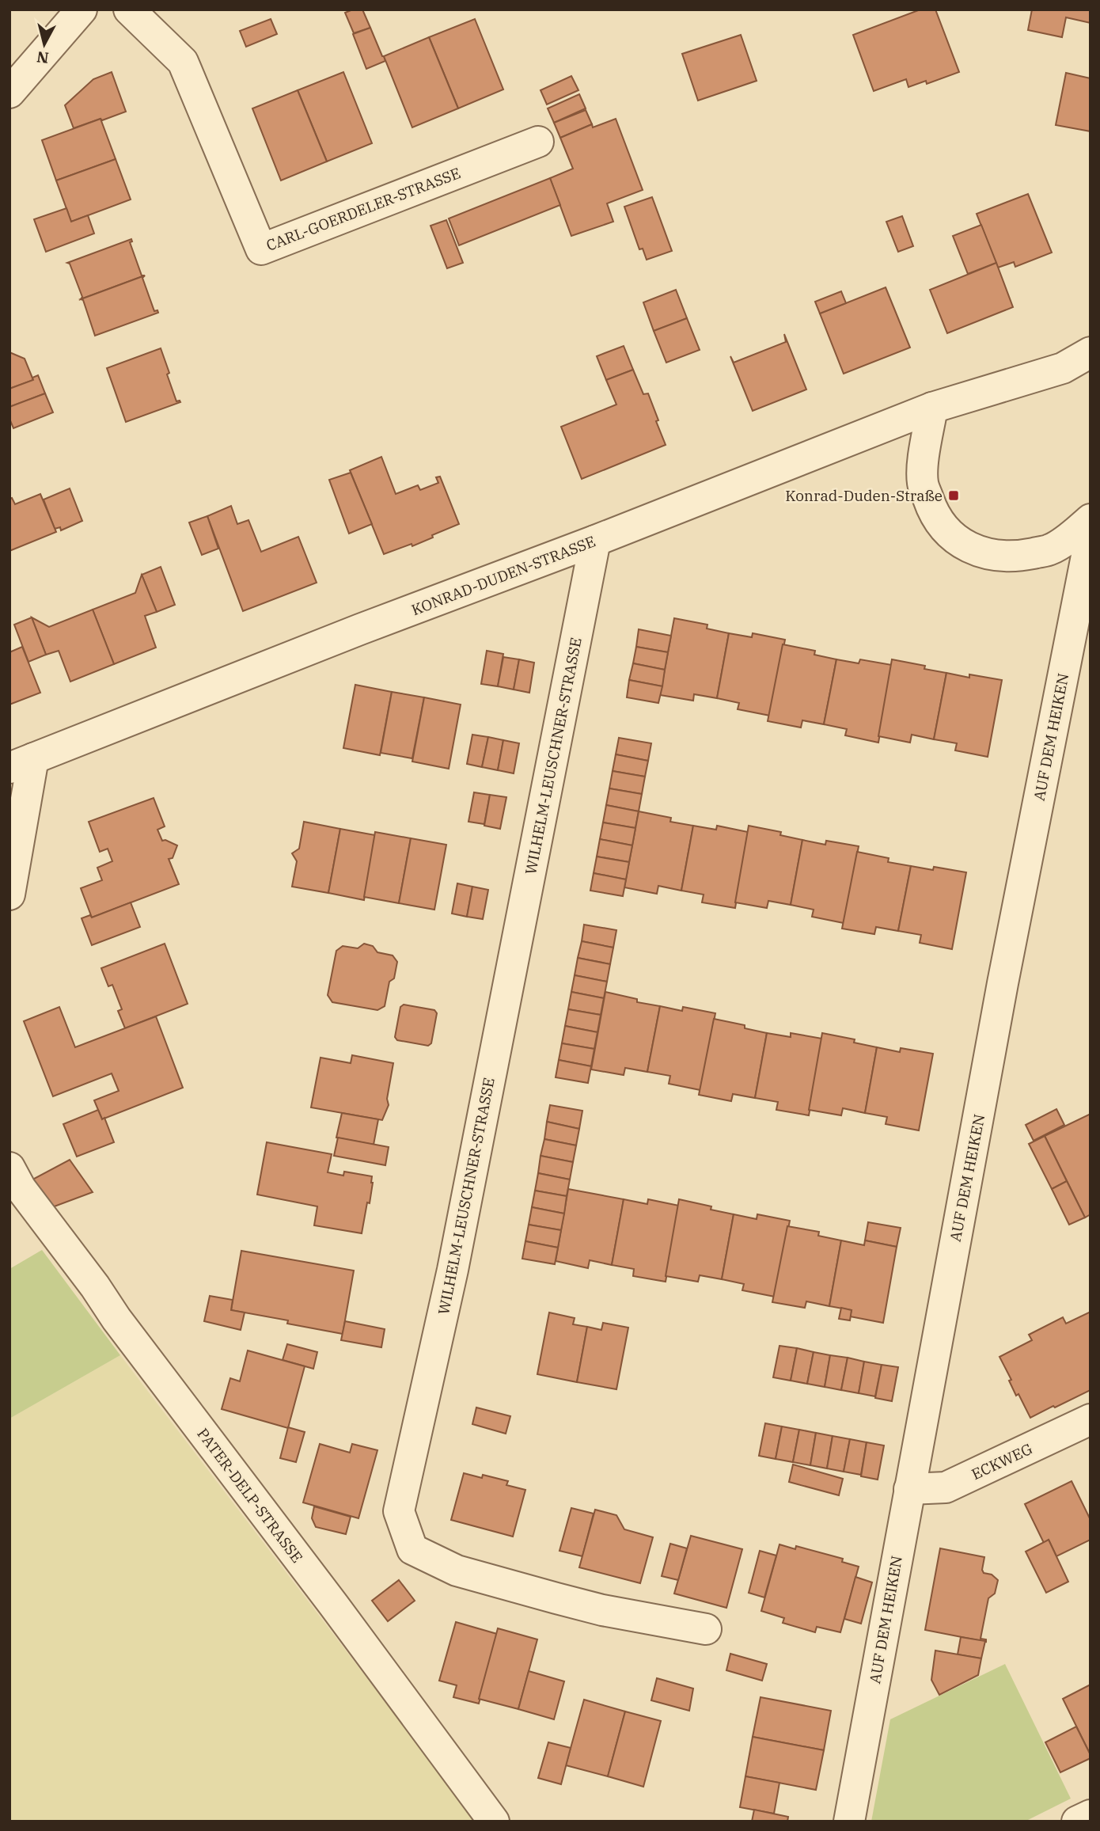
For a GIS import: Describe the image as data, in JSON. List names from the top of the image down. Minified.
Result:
{"streets":{"street":["CARL-GOERDELER-STRASSE","KONRAD-DUDEN-STRASSE","AUF DEM HEIKEN","WILHELM-LEUSCHNER-STRASSE","ECKWEG","PATER-DELP-STRASSE"]},"crossings":[["KONRAD-DUDEN-STRASSE","WILHELM-LEUSCHNER-STRASSE"],["AUF DEM HEIKEN","ECKWEG"]],"places":{"transit":["Konrad-Duden-Straße"]},"north":"bottom"}
